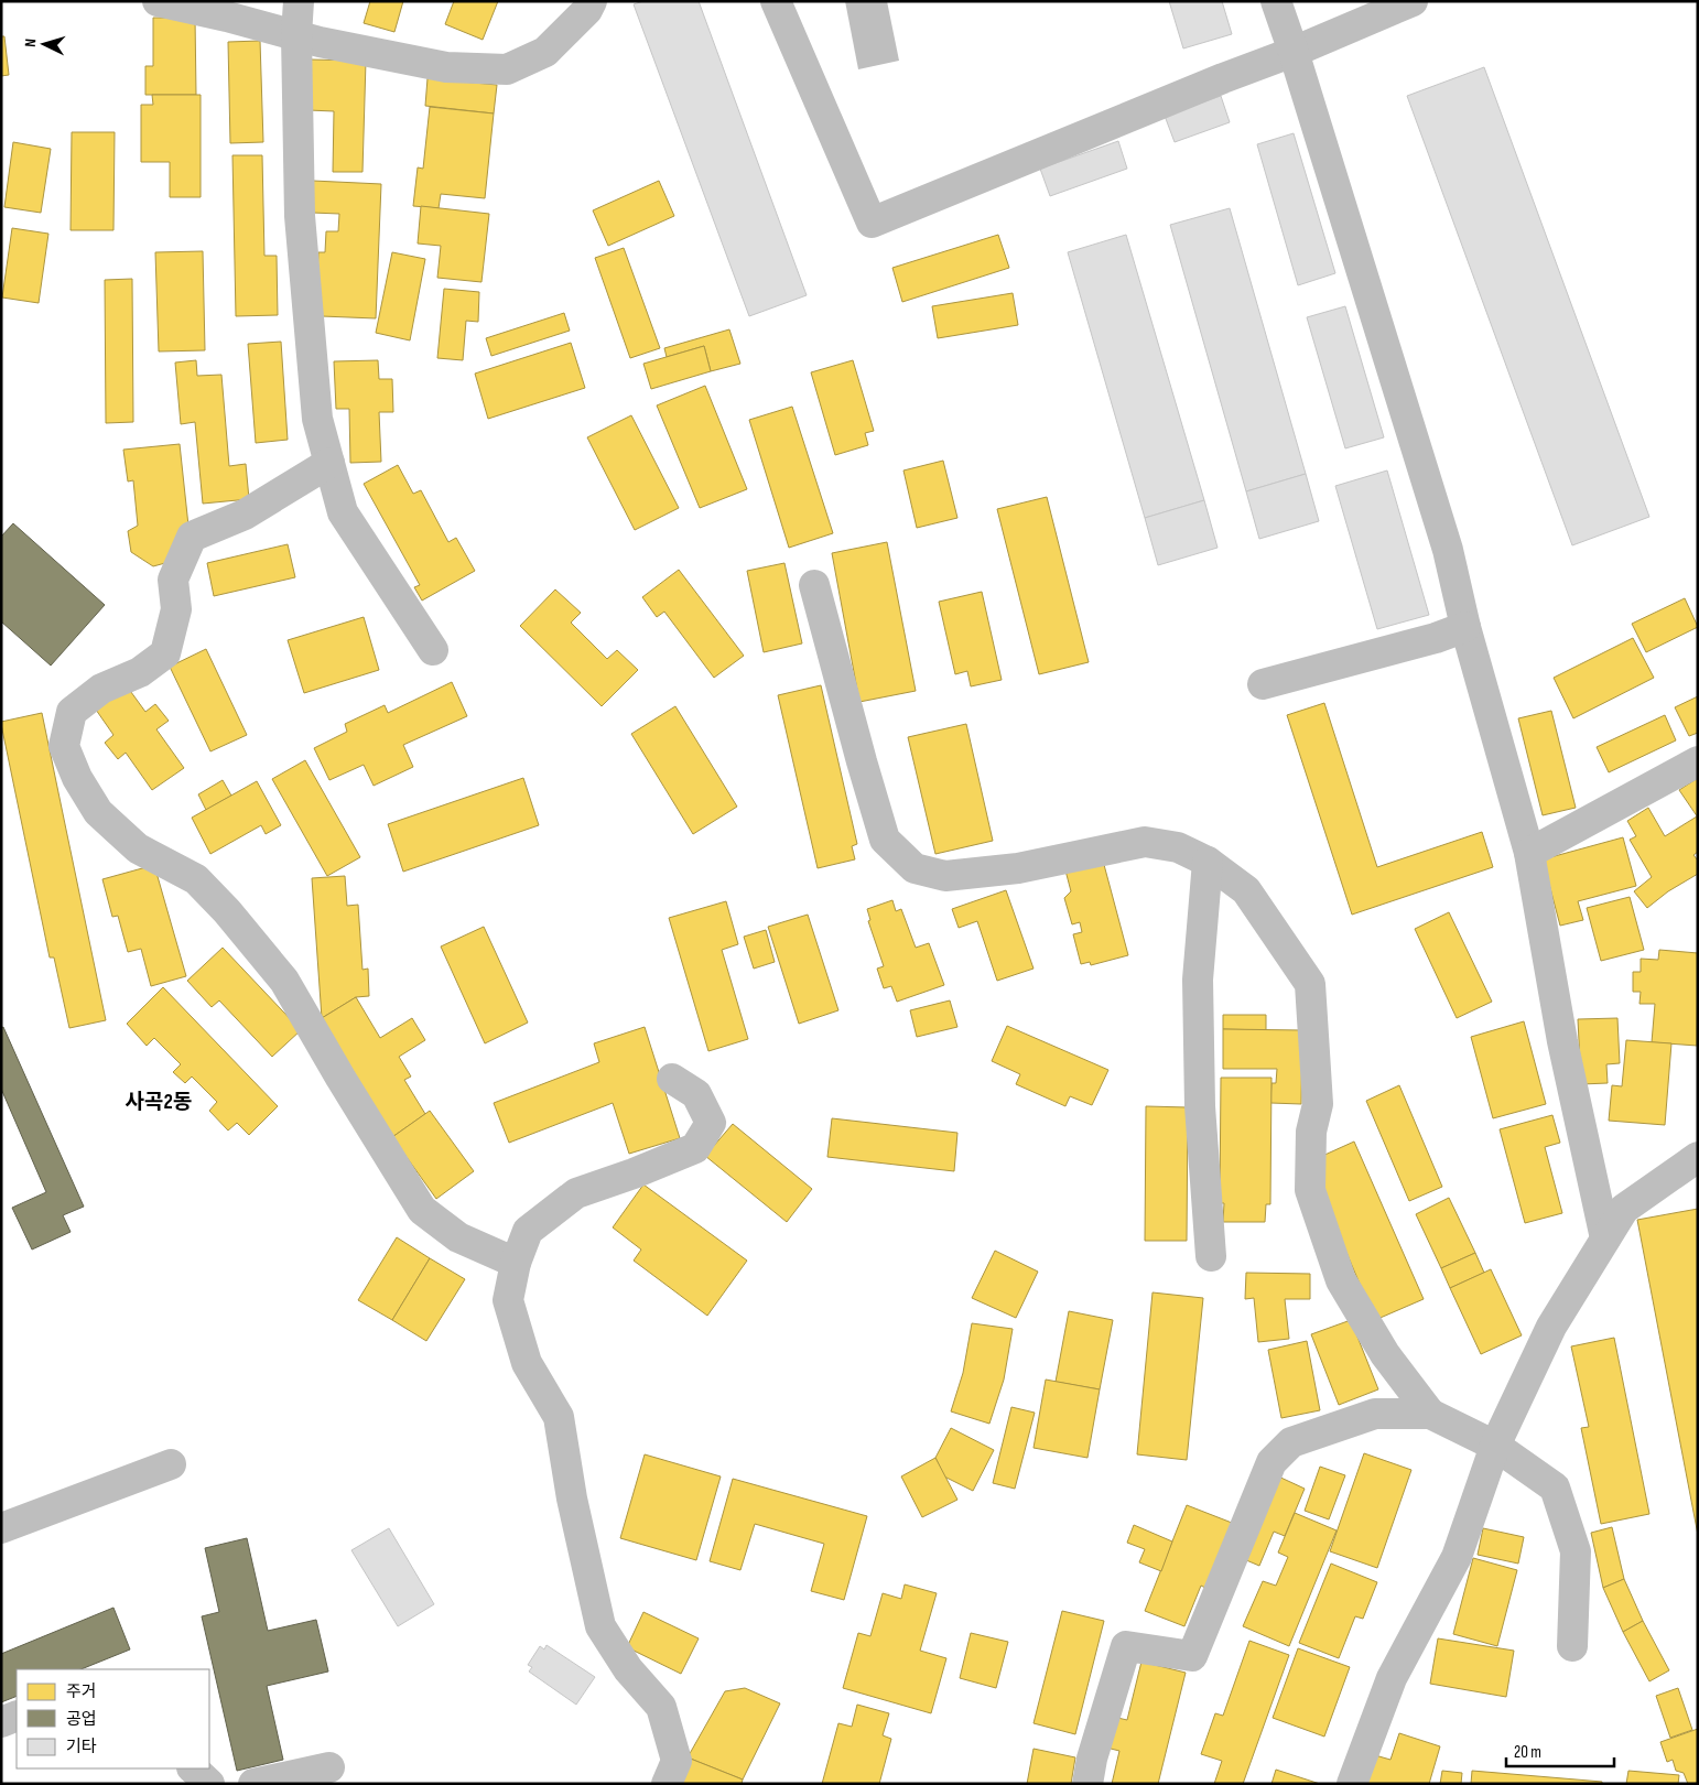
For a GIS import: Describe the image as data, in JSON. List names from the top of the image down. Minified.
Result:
{"districts":["사곡2동"],"legend":["주거","공업","기타"],"scale_bar":"20 m","north":"left"}
